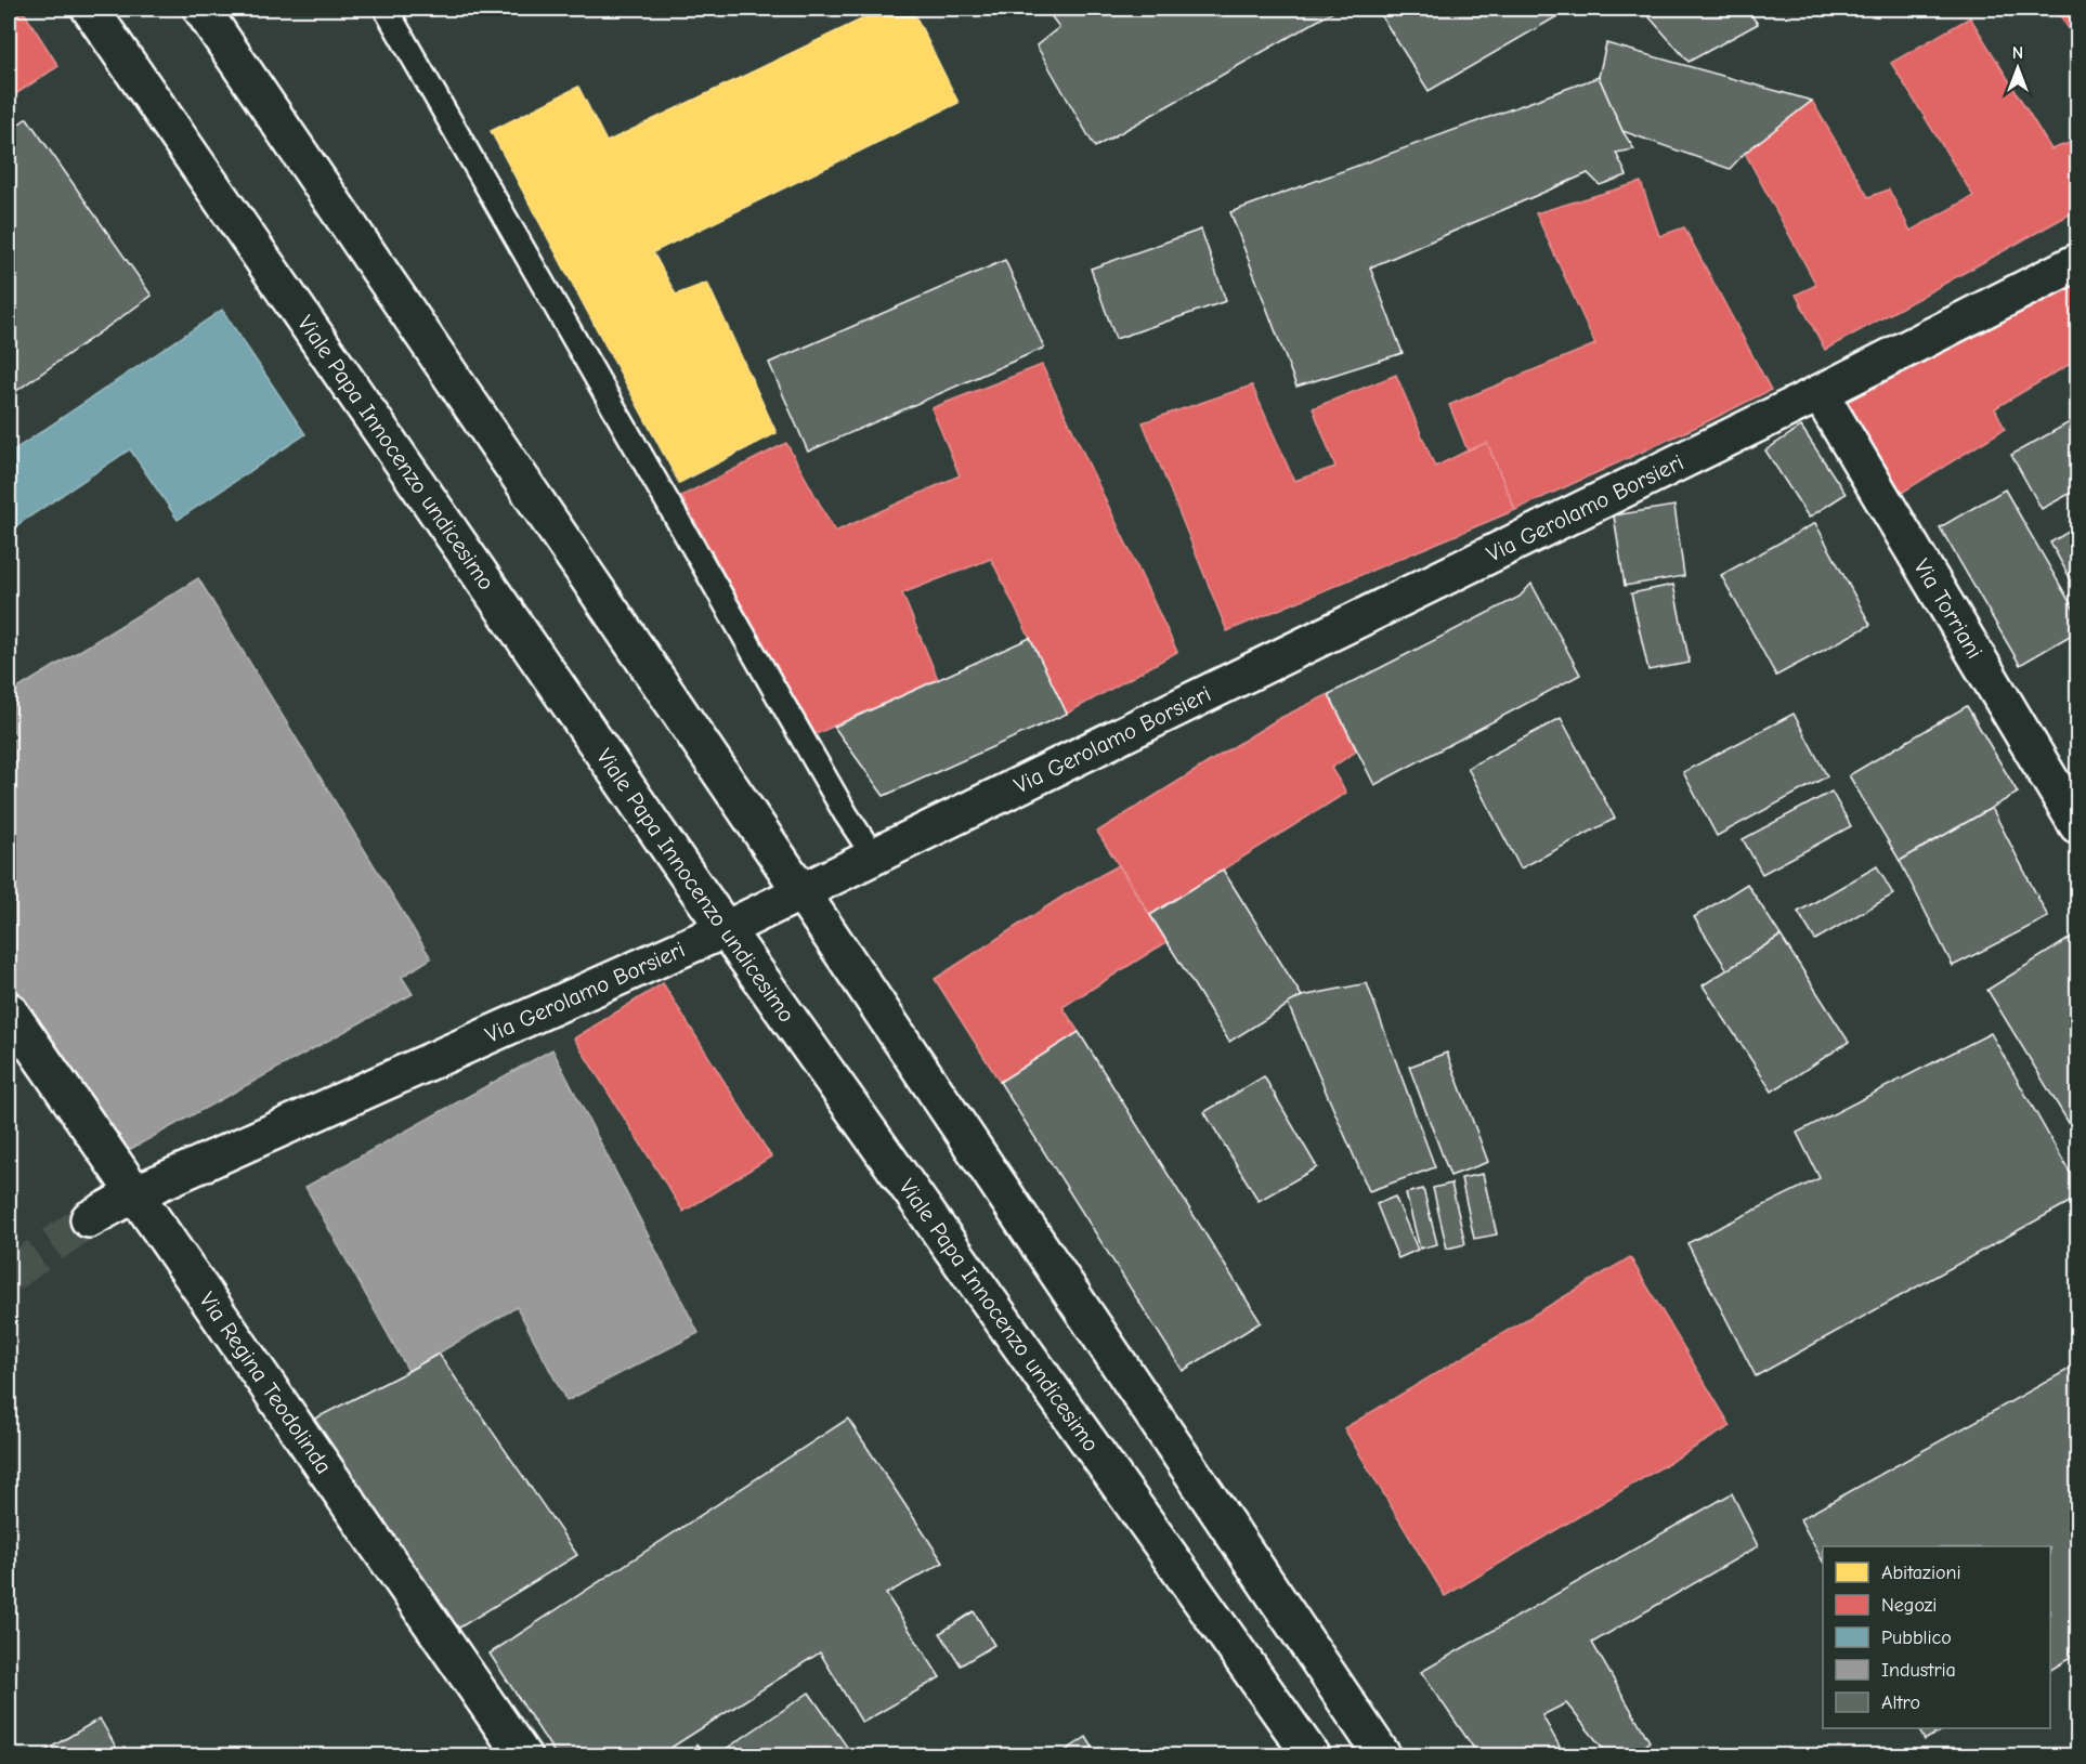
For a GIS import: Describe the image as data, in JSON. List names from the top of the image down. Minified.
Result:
{"streets":{"main road":["Viale Papa Innocenzo undicesimo","Via Gerolamo Borsieri","Via Torriani","Via Regina Teodolinda"]},"crossings":[["Viale Papa Innocenzo undicesimo","Via Gerolamo Borsieri"],["Via Gerolamo Borsieri","Via Torriani"],["Via Gerolamo Borsieri","Via Regina Teodolinda"]],"legend":["Abitazioni","Negozi","Pubblico","Industria","Altro"],"north":"top"}
